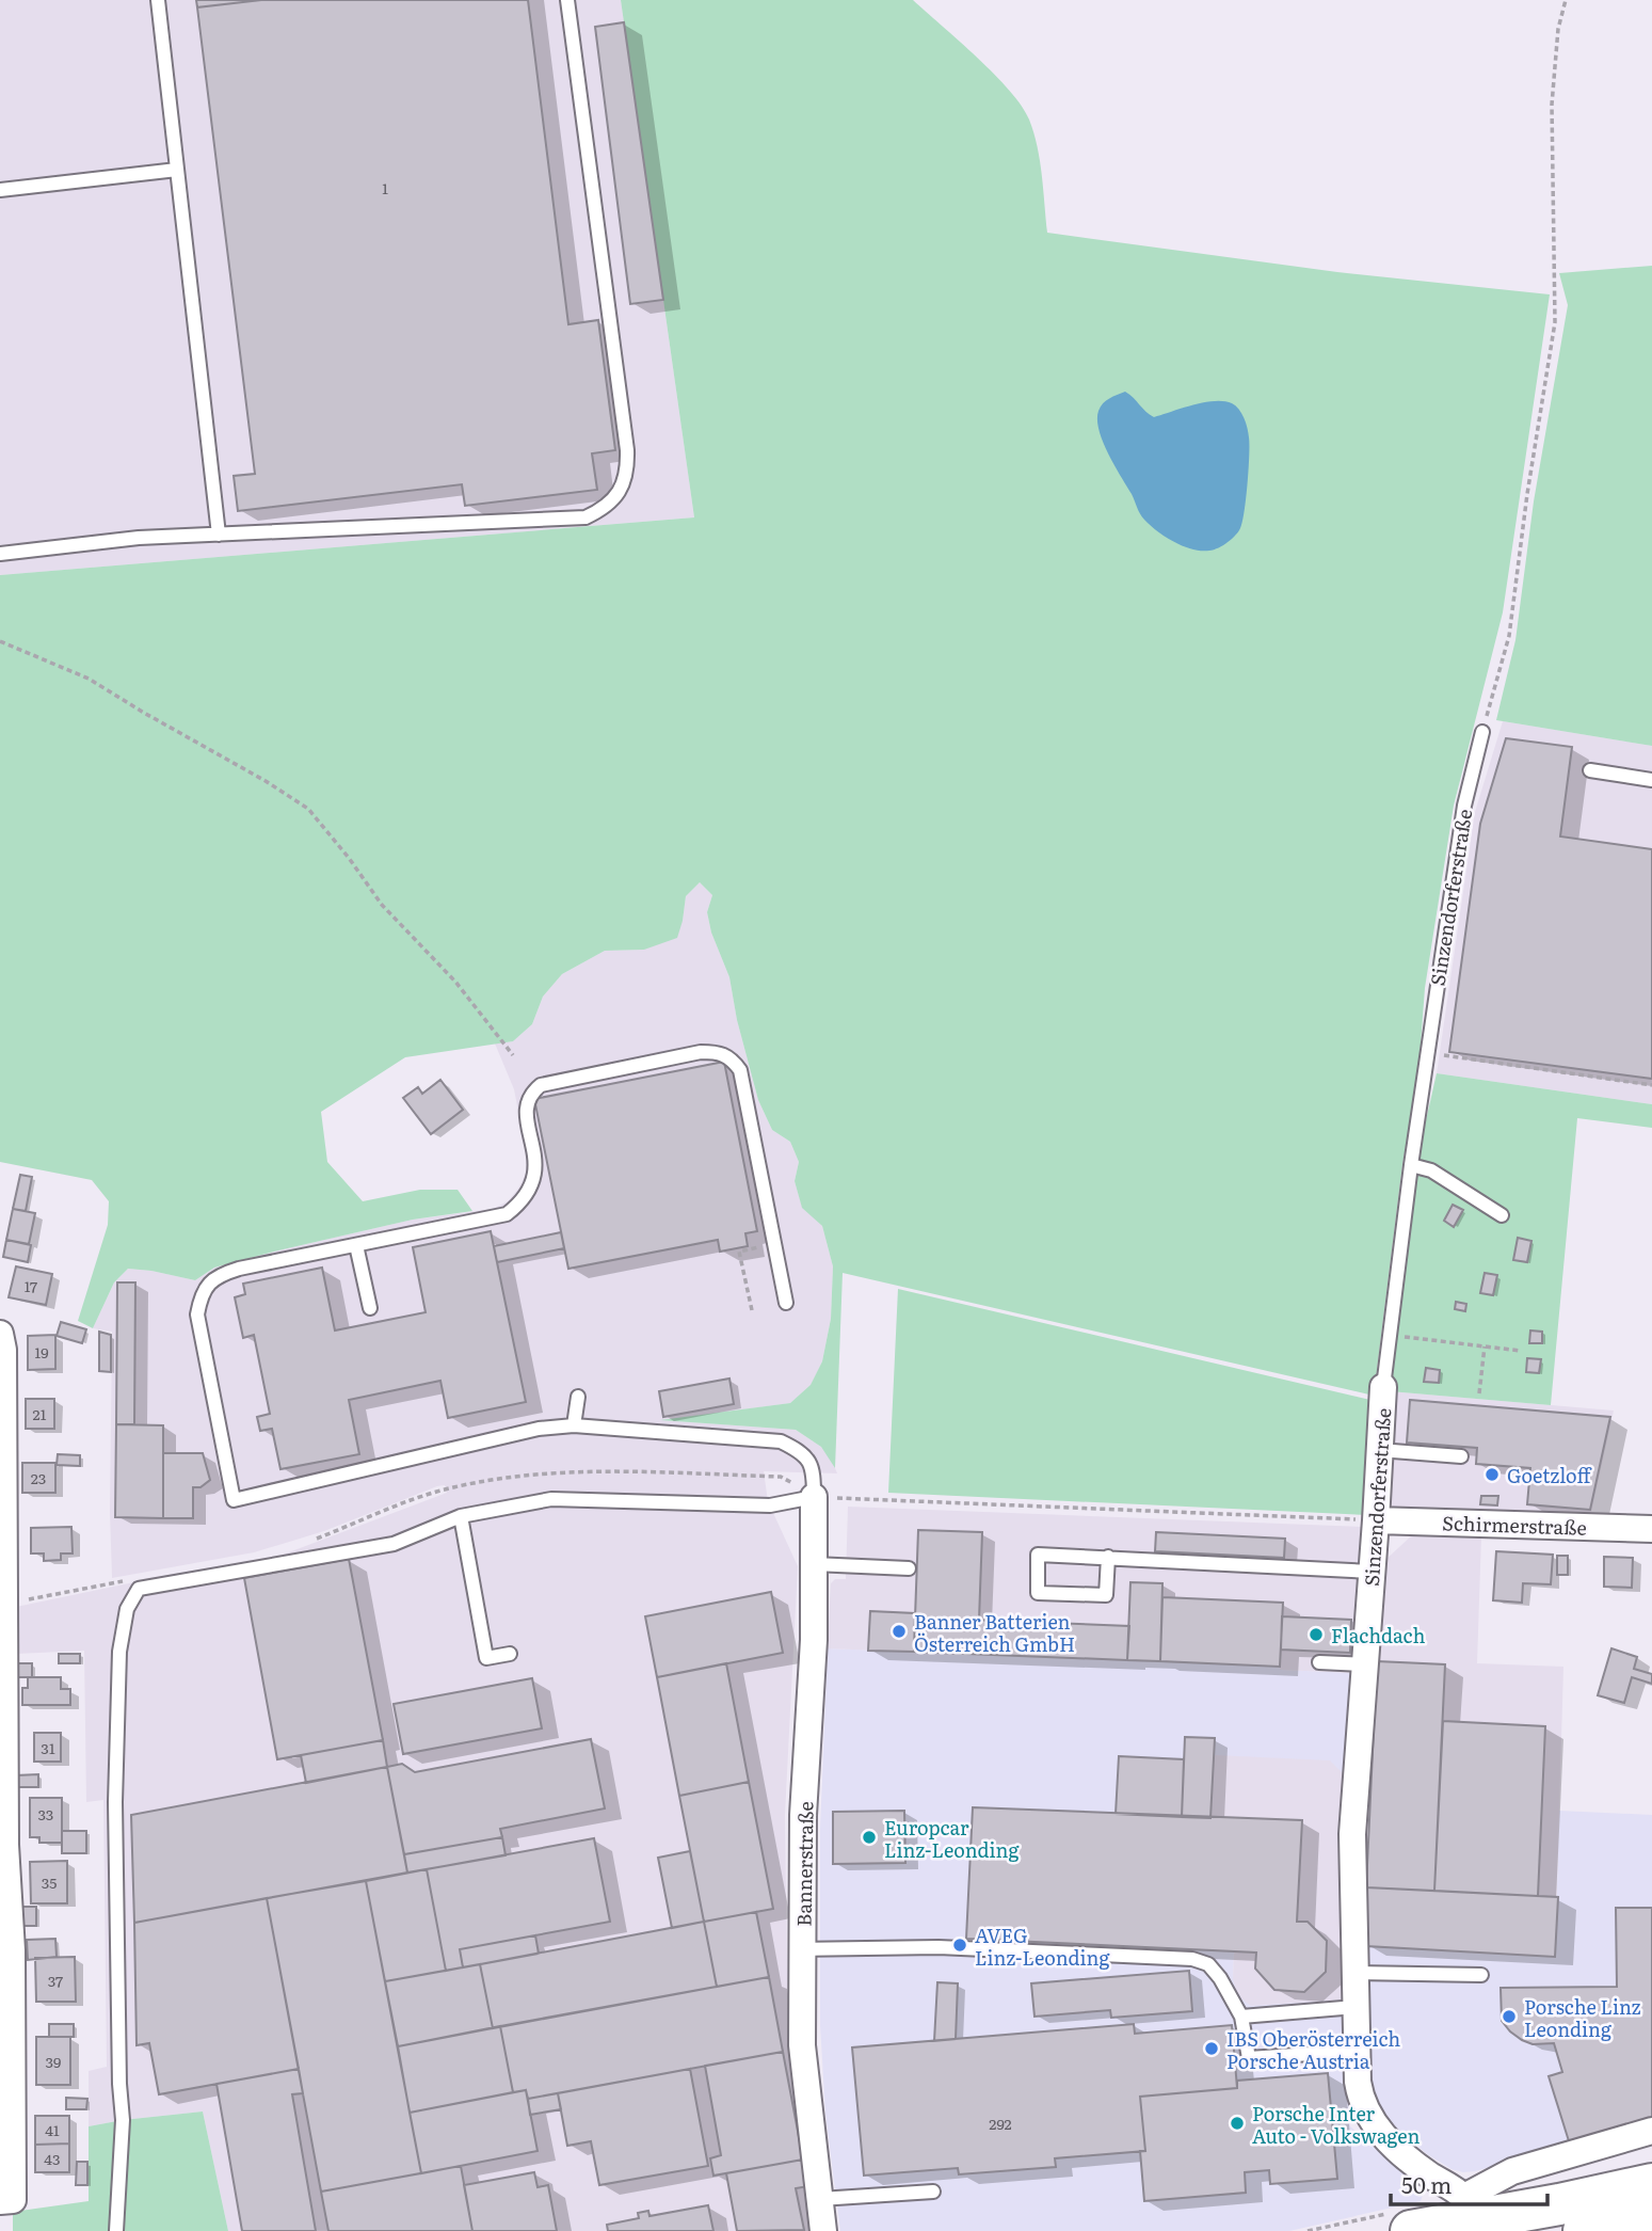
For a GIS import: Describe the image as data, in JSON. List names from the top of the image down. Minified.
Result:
{"streets":{"street":["Sinzendorferstraße","Schirmerstraße","Bannerstraße"]},"crossings":[["Sinzendorferstraße","Schirmerstraße"]],"places":["Goetzloff","Banner Batterien Österreich GmbH","Flachdach","Europcar Linz-Leonding","AVEG Linz-Leonding","Porsche Linz Leonding","IBS Oberösterreich Porsche Austria","Porsche Inter Auto - Volkswagen"],"house_numbers":["1","17","19","21","23","31","33","35","37","39","292","41","43"],"scale_bar":"50 m"}
